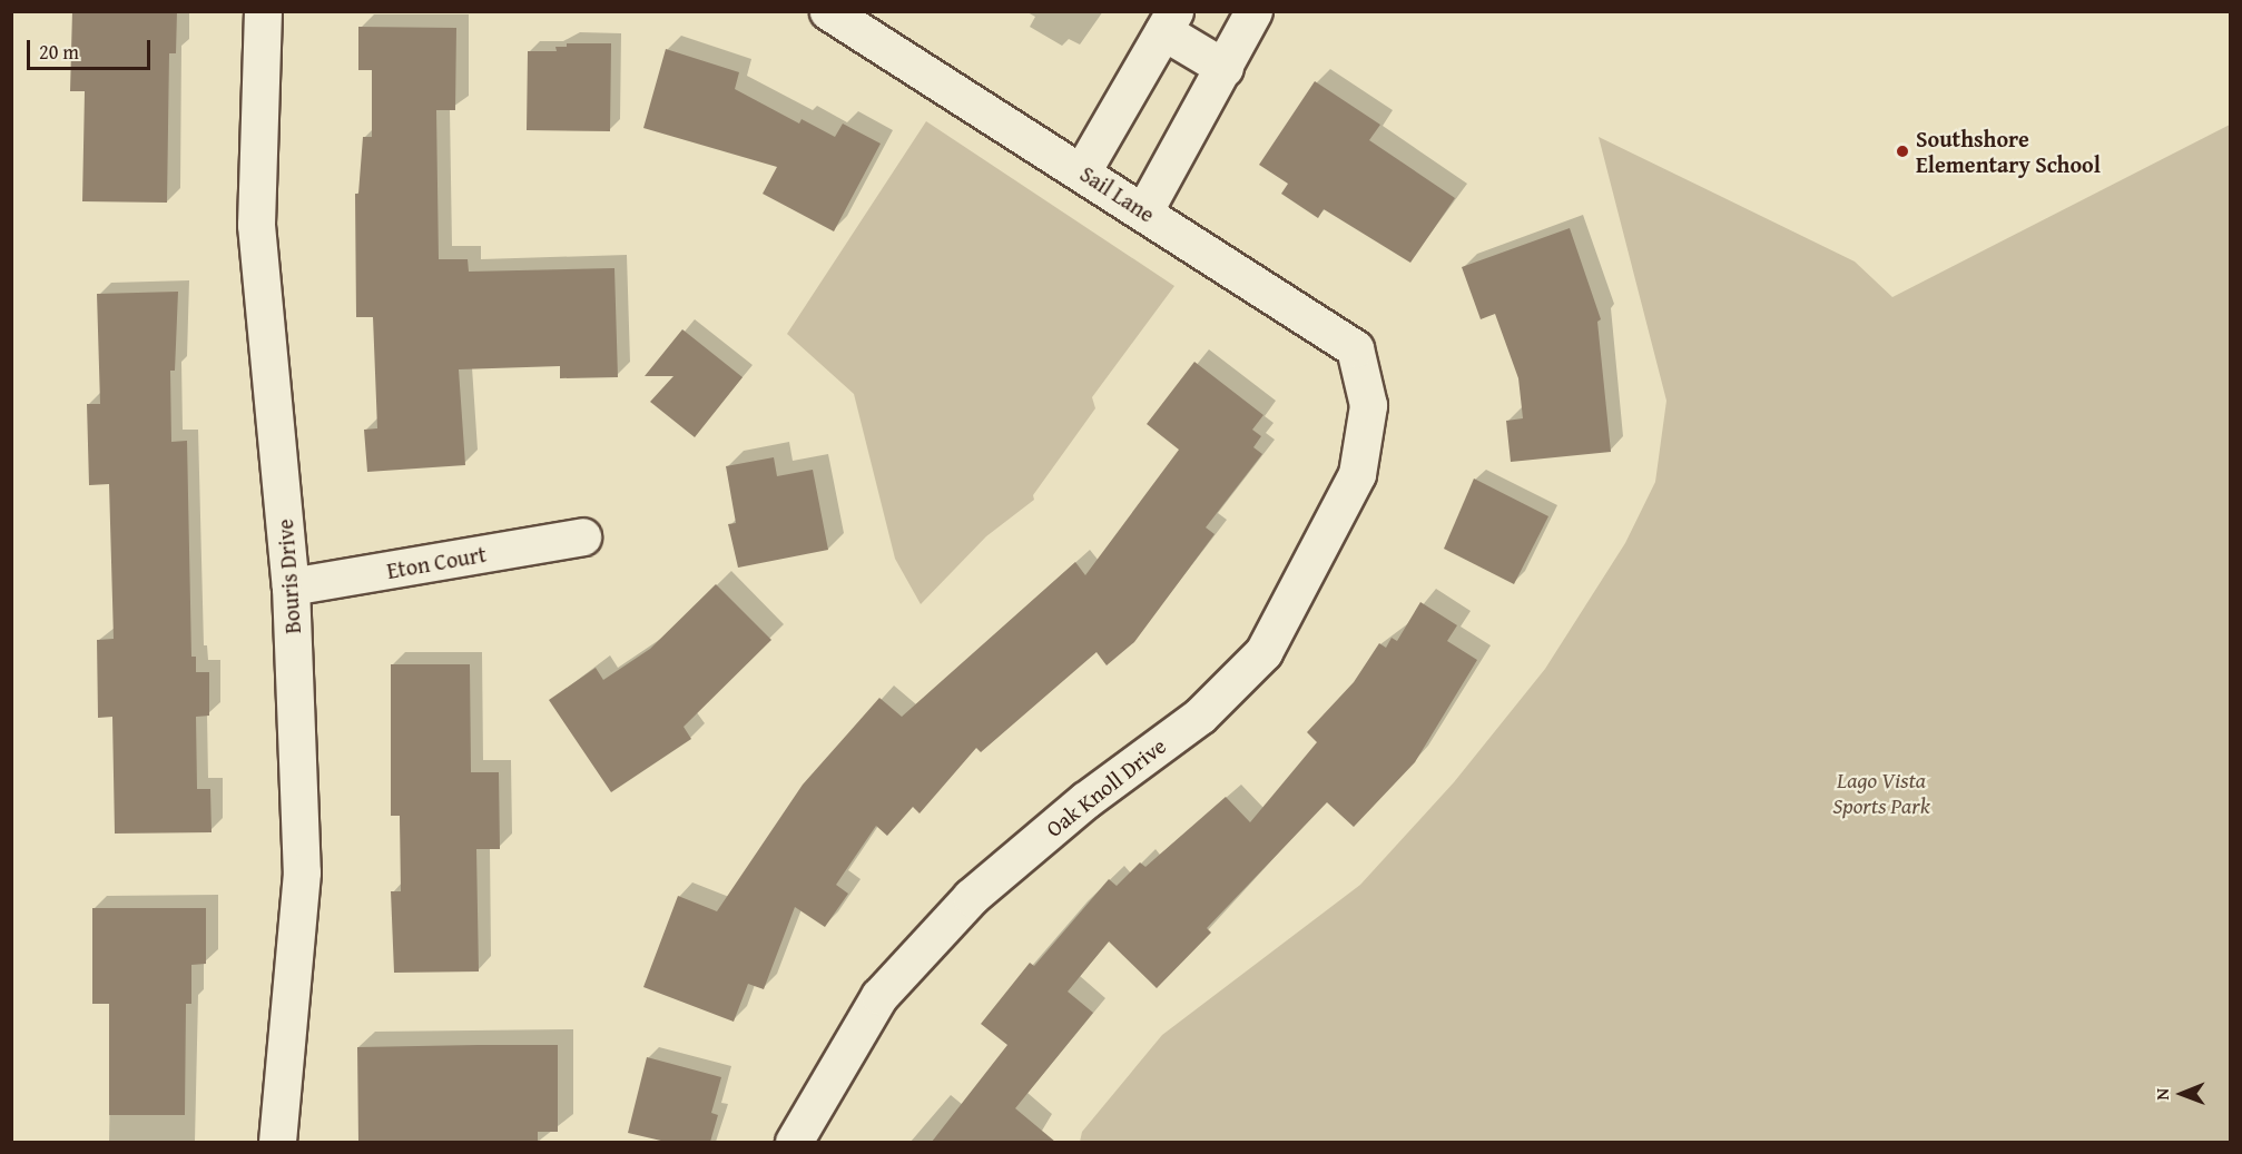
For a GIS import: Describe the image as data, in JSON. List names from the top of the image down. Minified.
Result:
{"streets":{"street":["Sail Lane","Eton Court","Bouris Drive","Oak Knoll Drive"]},"crossings":[["Sail Lane","Oak Knoll Drive"],["Eton Court","Bouris Drive"]],"parks":["Lago Vista Sports Park"],"places":["Southshore Elementary School"],"scale_bar":"20 m","north":"left"}
